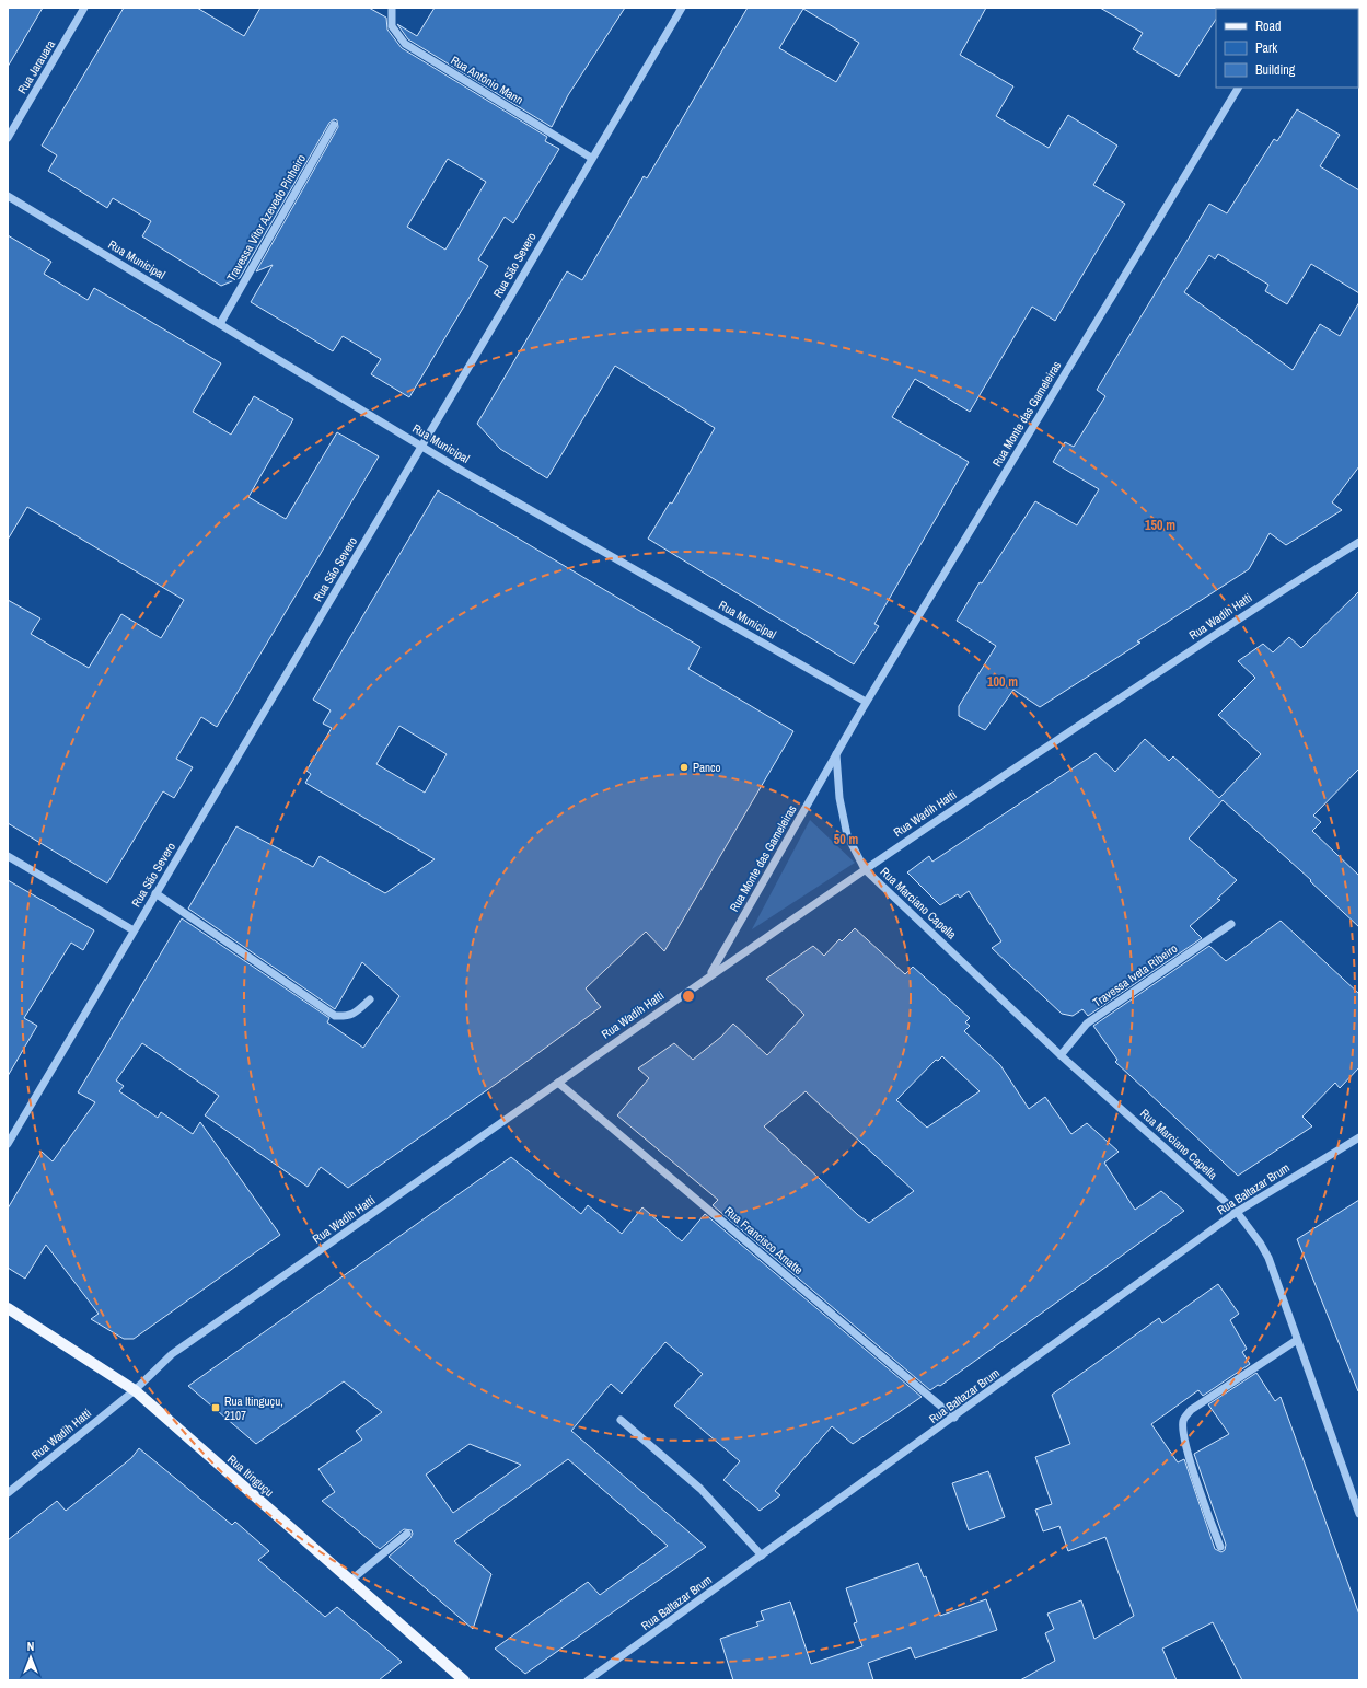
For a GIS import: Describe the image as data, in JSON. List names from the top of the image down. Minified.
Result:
{"streets":{"main road":["Rua Itinguçu"],"street":["Rua Jarauara","Rua Antônio Mann","Travessa Vitor Azevedo Pinheiro","Rua Municipal","Rua São Severo","Rua Monte das Gameleiras","Rua Wadih Hatti","Rua Marciano Capella","Travessa Iveta Ribeiro","Rua Baltazar Brum","Rua Francisco Amatte"]},"crossings":[["Rua Antônio Mann","Rua São Severo"],["Travessa Vitor Azevedo Pinheiro","Rua Municipal"],["Rua Municipal","Rua São Severo"],["Rua Municipal","Rua Monte das Gameleiras"],["Rua Monte das Gameleiras","Rua Wadih Hatti"],["Rua Wadih Hatti","Rua Marciano Capella"],["Rua Wadih Hatti","Rua Francisco Amatte"],["Rua Wadih Hatti","Rua Itinguçu"],["Rua Marciano Capella","Travessa Iveta Ribeiro"],["Rua Marciano Capella","Rua Baltazar Brum"],["Rua Baltazar Brum","Rua Francisco Amatte"]],"places":{"other":["Panco"],"transit":["Rua Itinguçu, 2107"]},"legend":["Road","Park","Building"],"north":"top","rings":["150 m","100 m","50 m"]}
